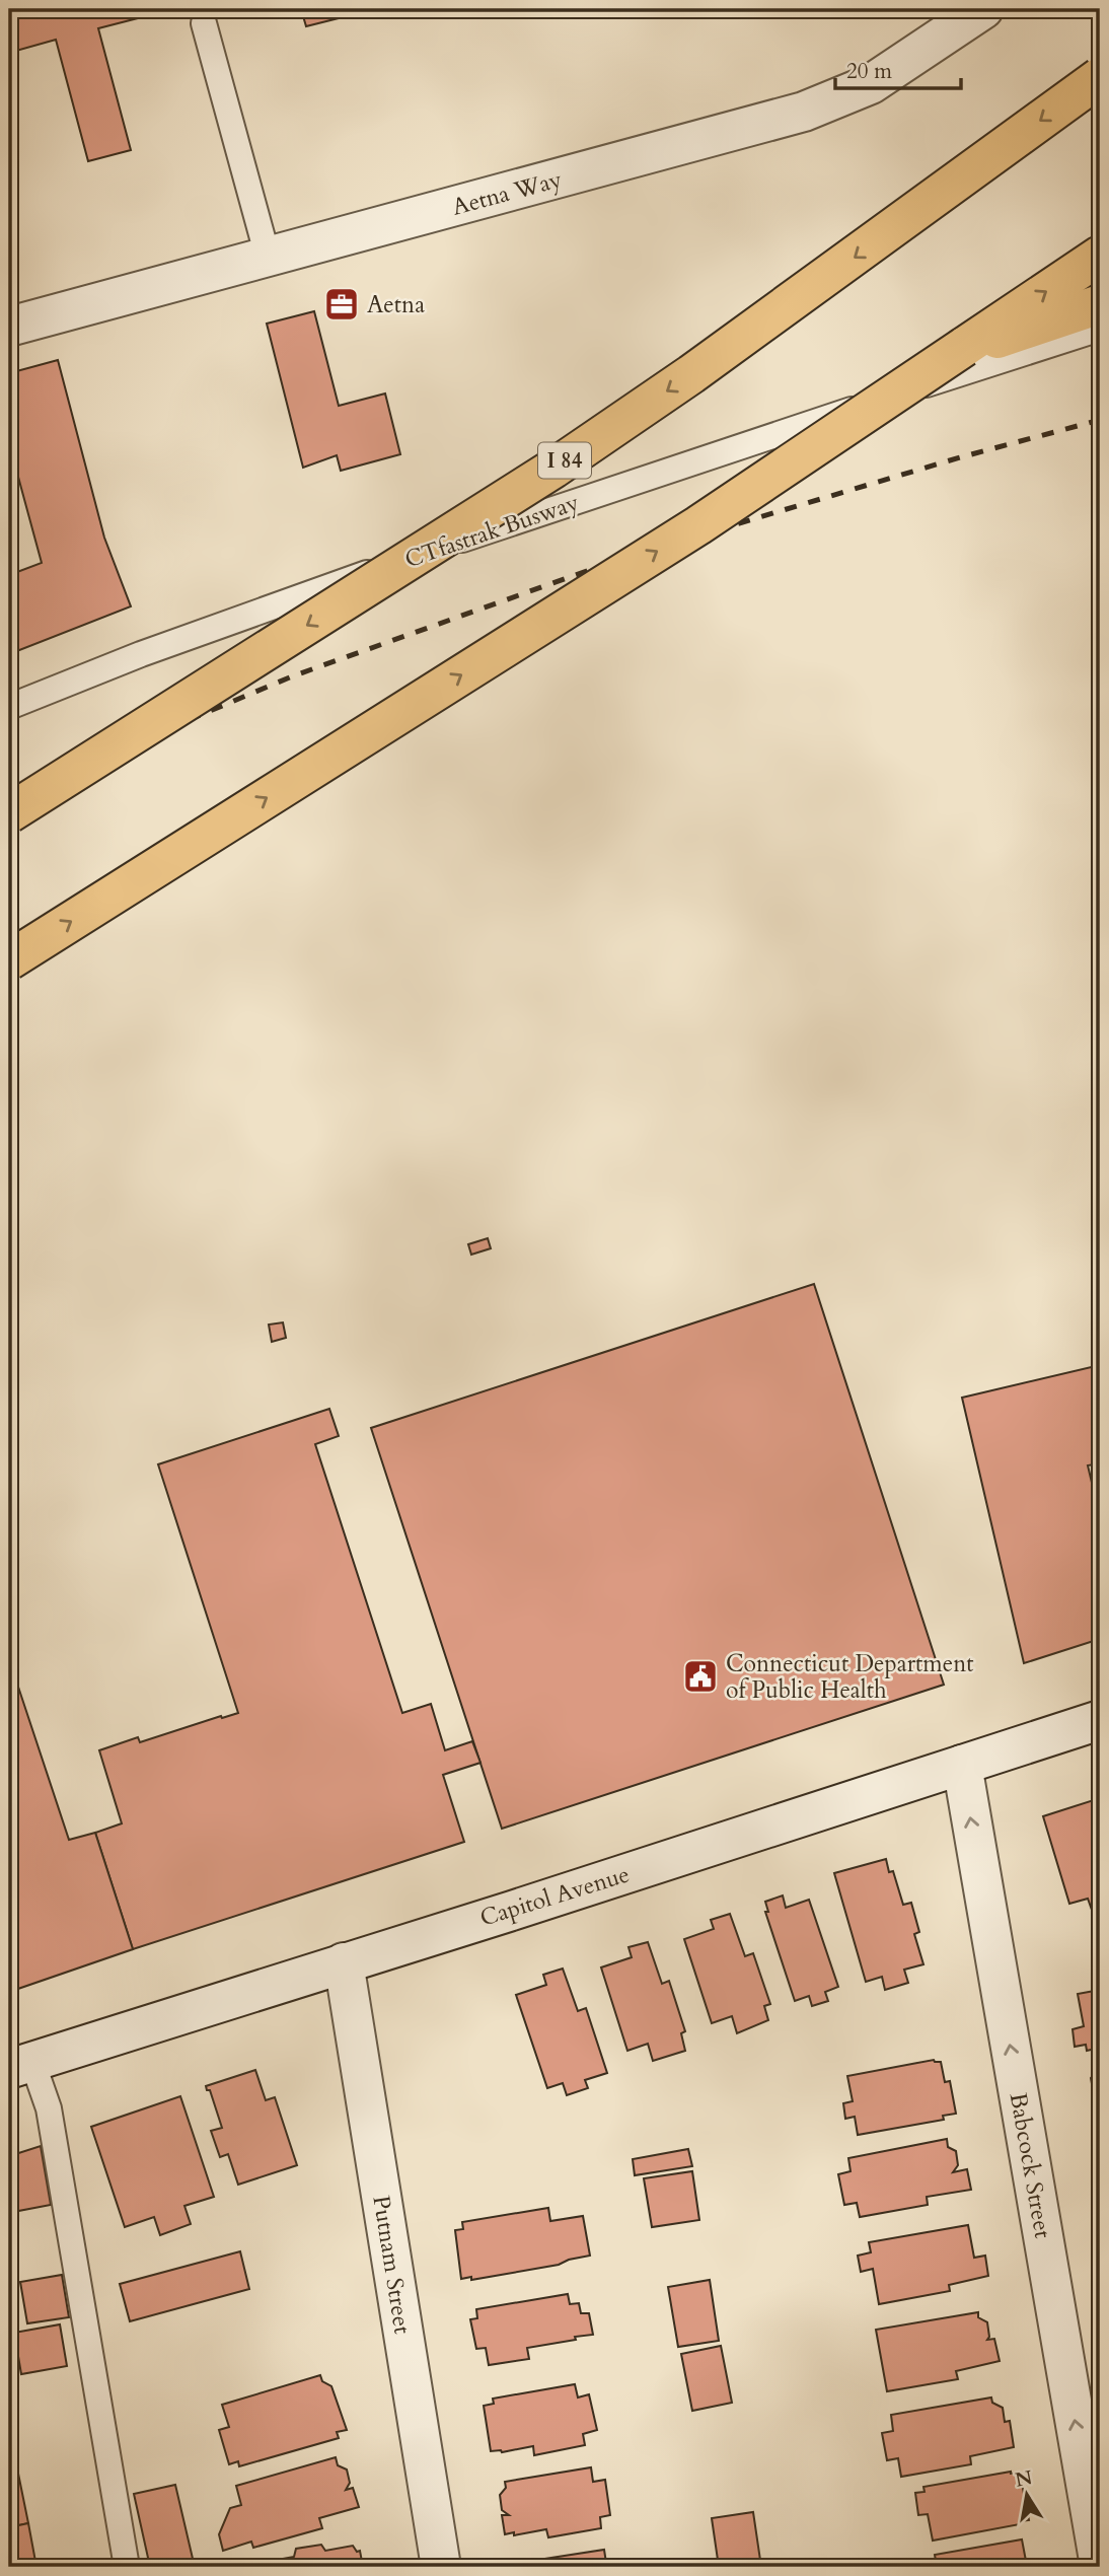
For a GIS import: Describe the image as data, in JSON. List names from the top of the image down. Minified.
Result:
{"streets":{"highway":["I 84"],"street":["Aetna Way","Capitol Avenue","Babcock Street","Putnam Street"],"lane":["CTfastrak Busway"]},"crossings":[["Capitol Avenue","Babcock Street"],["Capitol Avenue","Putnam Street"]],"one_way":["Babcock Street"],"places":{"office":["Aetna"],"public building":["Connecticut Department of Public Health"]},"scale_bar":"20 m","north":"top"}
